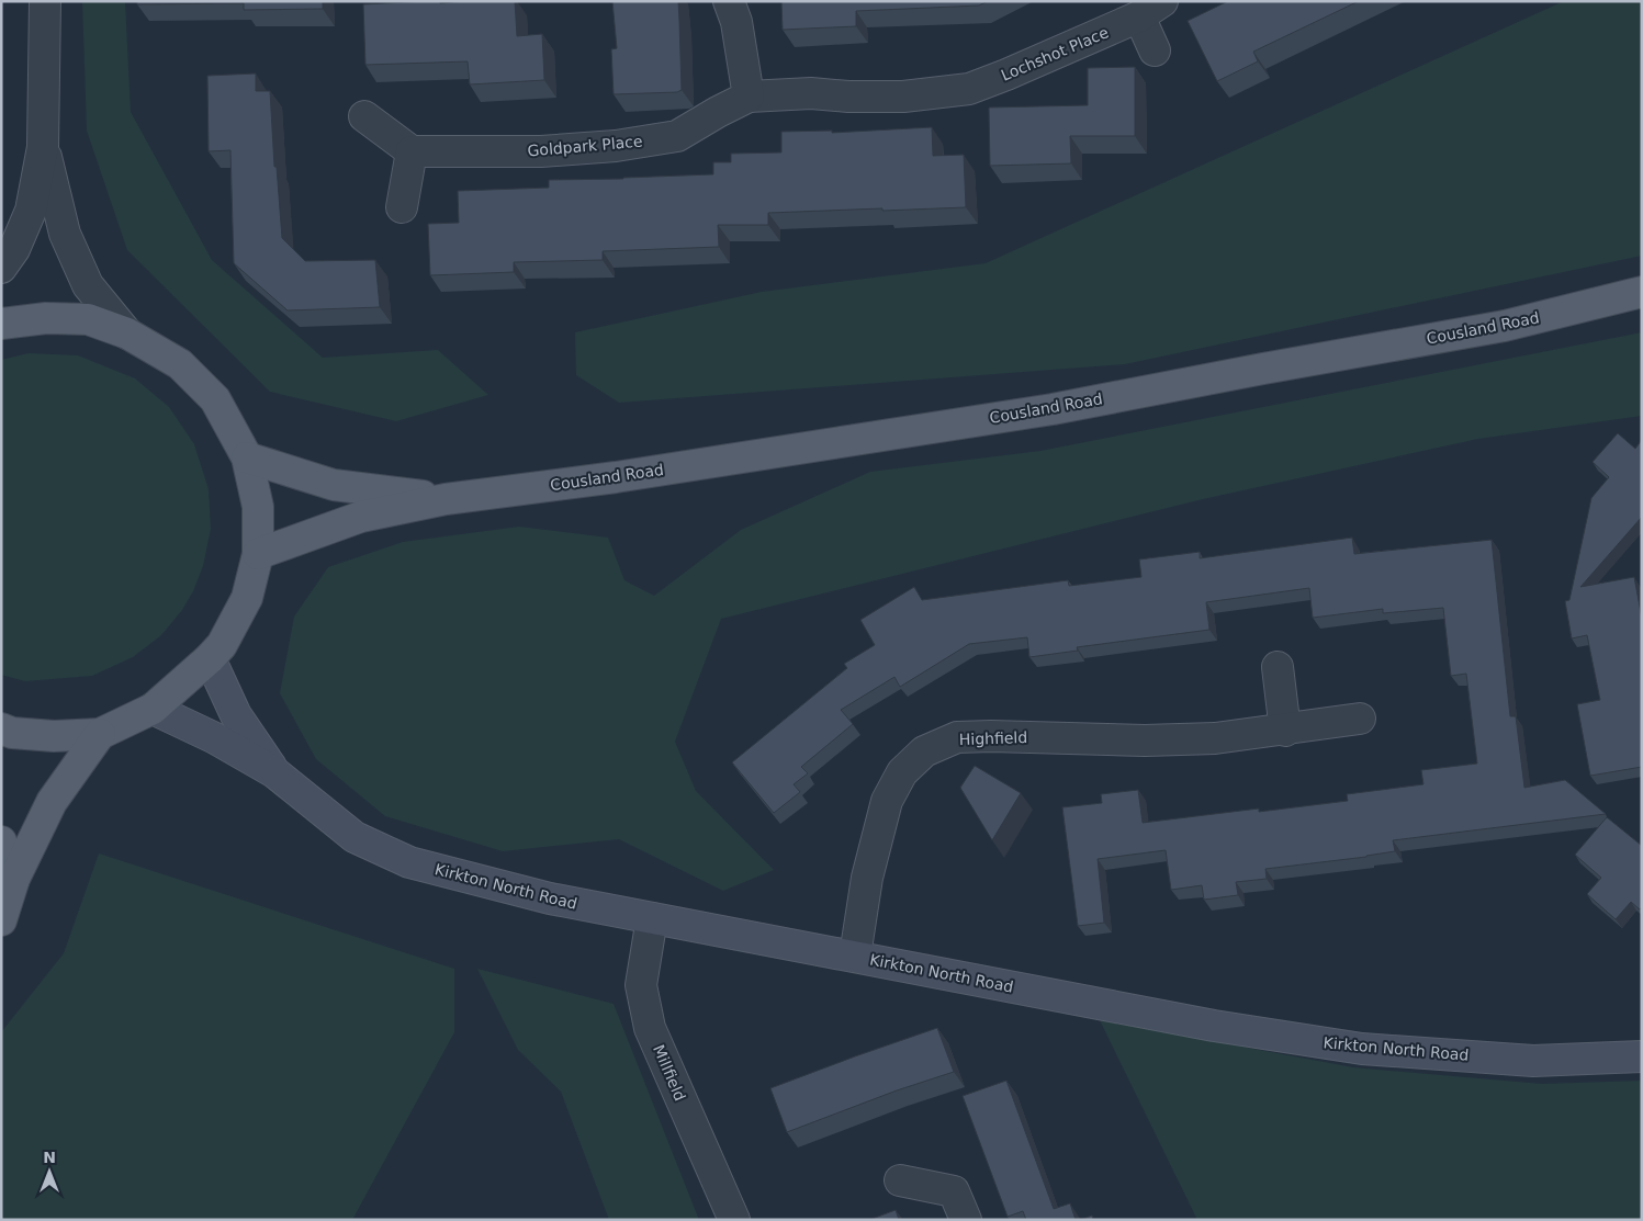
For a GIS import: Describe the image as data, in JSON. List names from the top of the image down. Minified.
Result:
{"streets":{"main road":["Cousland Road","Kirkton North Road"],"street":["Lochshot Place","Goldpark Place","Highfield","Millfield"]},"crossings":[["Lochshot Place","Goldpark Place"],["Highfield","Kirkton North Road"],["Kirkton North Road","Millfield"]],"north":"top"}
